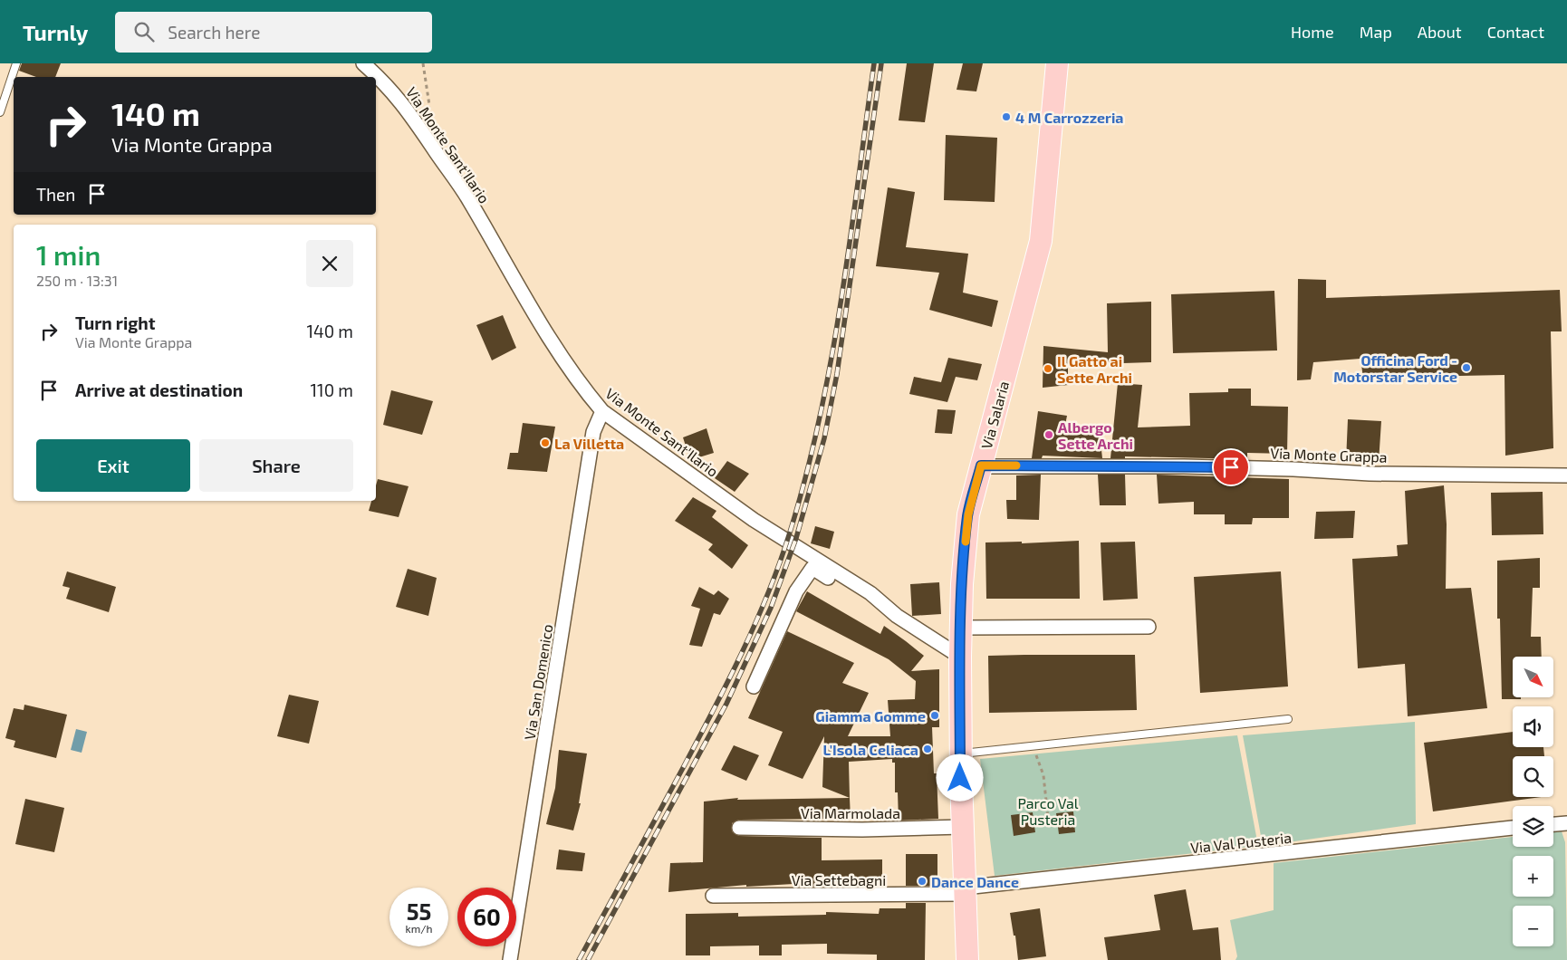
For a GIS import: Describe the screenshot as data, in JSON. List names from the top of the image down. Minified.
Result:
{"streets":{"main road":["Via Salaria"],"street":["Via Monte Sant'Ilario","Via Monte Grappa","Via San Domenico","Via Marmolada","Via Val Pusteria","Via Settebagni"]},"crossings":[["Via Monte Sant'Ilario","Via Salaria"],["Via Monte Sant'Ilario","Via San Domenico"],["Via Salaria","Via Monte Grappa"],["Via Salaria","Via Marmolada"],["Via Salaria","Via Val Pusteria"],["Via Salaria","Via Settebagni"],["Via Val Pusteria","Via Settebagni"]],"parks":["Parco Val Pusteria"],"places":["4 M Carrozzeria","Officina Ford - Motorstar Service","Il Gatto ai Sette Archi","Albergo Sette Archi","La Villetta","Giamma Gomme","L'Isola Celiaca","Dance Dance"],"north":"bottom right","page":{"header":"Turnly","search":"Search here","nav":["Home","Map","About","Contact"],"turn":["140 m","Via Monte Grappa"],"then":"Then","heading":["1 min","250 m · 13:31"],"list":[{"name":"Turn right","note":"Via Monte Grappa","value":"140 m"},{"name":"Arrive at destination","value":"110 m"}],"buttons":["Exit","Share"],"map_buttons":["+","−"],"speed":"55 km/h","limit":"60"}}
